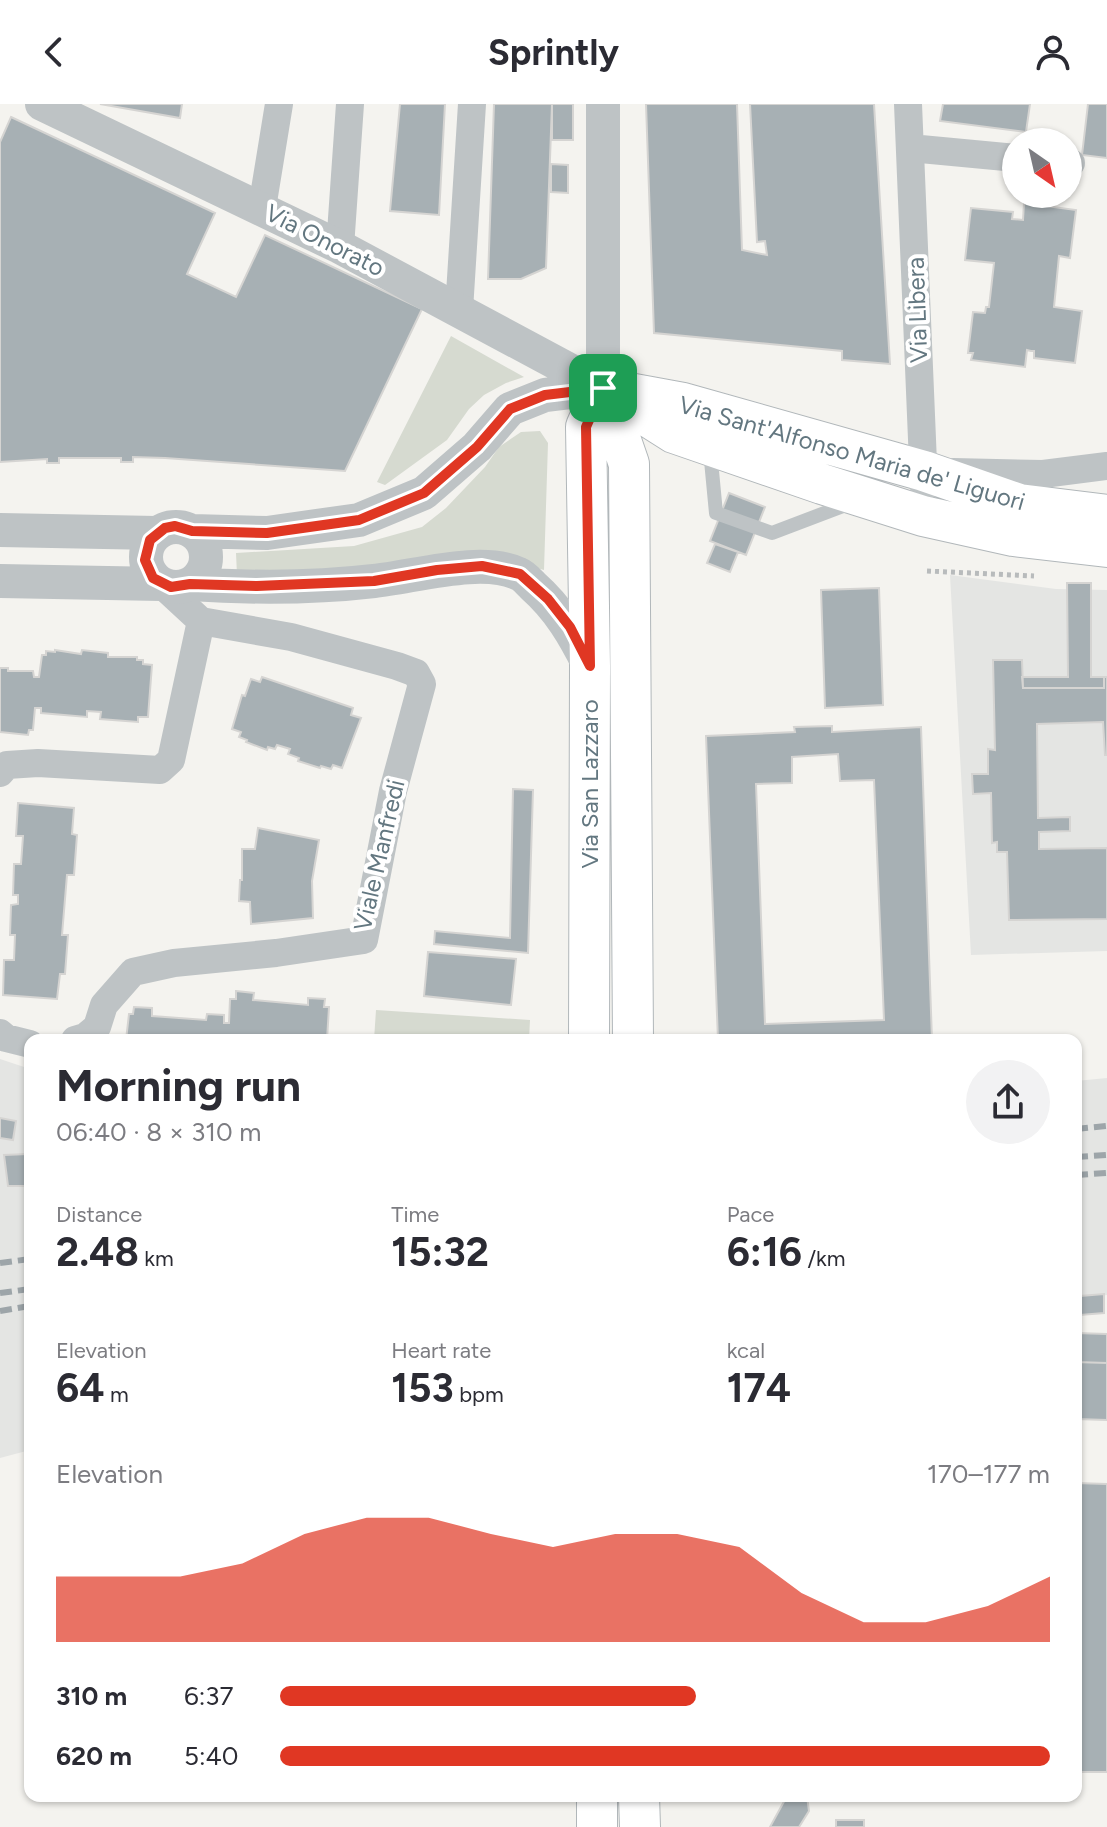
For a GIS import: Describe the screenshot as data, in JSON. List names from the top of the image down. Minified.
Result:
{"streets":{"main road":["Via Sant'Alfonso Maria de' Liguori","Via San Lazzaro"],"street":["Via Onorato","Via Libera","Viale Manfredi"]},"crossings":[["Via Onorato","Via Sant'Alfonso Maria de' Liguori"],["Via Onorato","Via San Lazzaro"],["Via Libera","Via Sant'Alfonso Maria de' Liguori"],["Via Sant'Alfonso Maria de' Liguori","Via San Lazzaro"]],"north":"bottom right","page":{"header":"Sprintly","heading":["Morning run","06:40 · 8 × 310 m"],"stats":[["Distance","2.48 km"],["Time","15:32"],["Pace","6:16 /km"],["Elevation","64 m"],["Heart rate","153 bpm"],["kcal","174"]],"chart":["Elevation","170–177 m"],"list":[{"name":"310 m","note":"6:37"},{"name":"620 m","note":"5:40"}]}}
